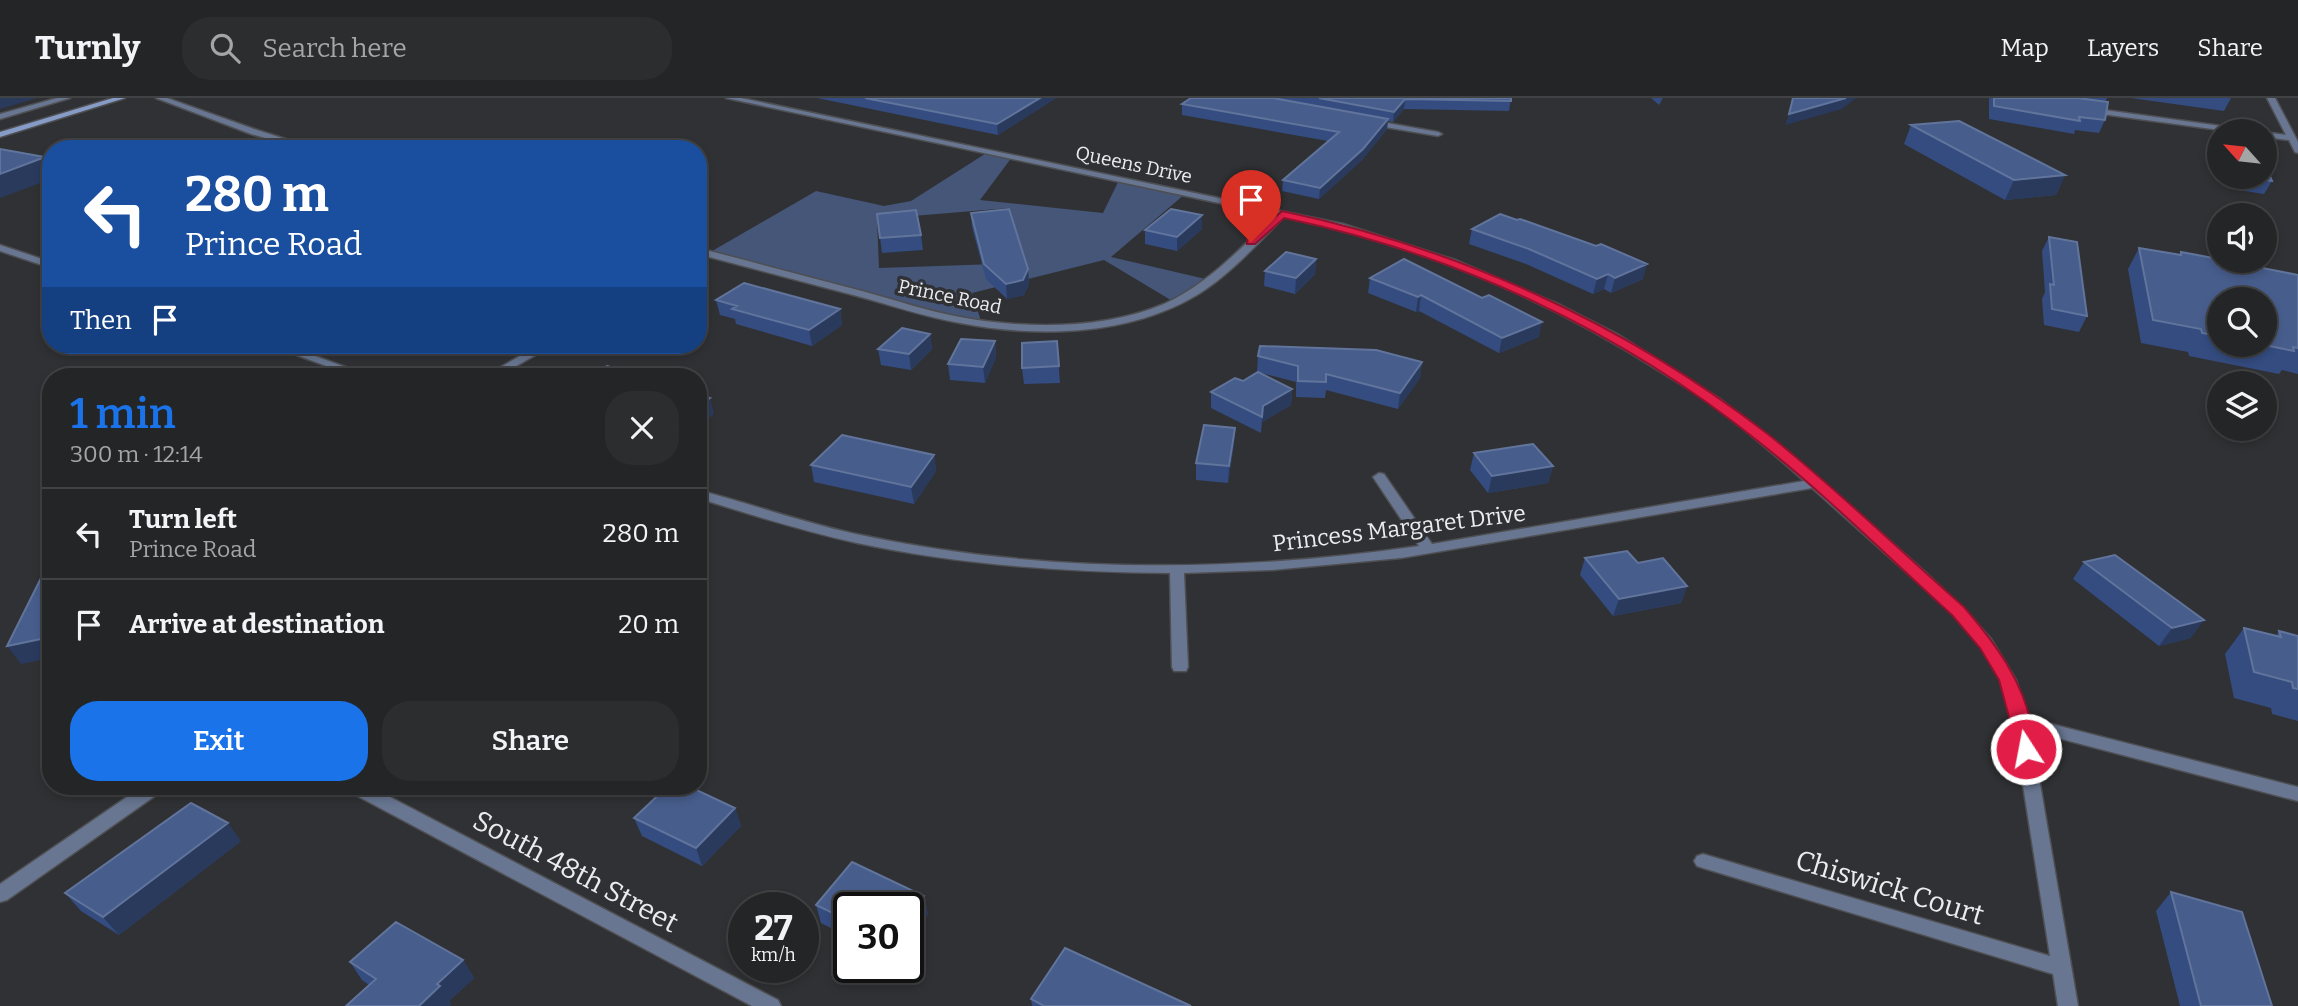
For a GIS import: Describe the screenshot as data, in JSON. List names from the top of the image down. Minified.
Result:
{"streets":{"street":["Queens Drive","Prince Road","Princess Margaret Drive","South 48th Street","Chiswick Court"]},"crossings":[["Queens Drive","Prince Road"],["Queens Drive","Princess Margaret Drive"],["Queens Drive","Chiswick Court"]],"north":"top left","page":{"header":"Turnly","search":"Search here","nav":["Map","Layers","Share"],"turn":["280 m","Prince Road"],"then":"Then","heading":["1 min","300 m · 12:14"],"list":[{"name":"Turn left","note":"Prince Road","value":"280 m"},{"name":"Arrive at destination","value":"20 m"}],"buttons":["Exit","Share"],"speed":"27 km/h","limit":"30"}}
